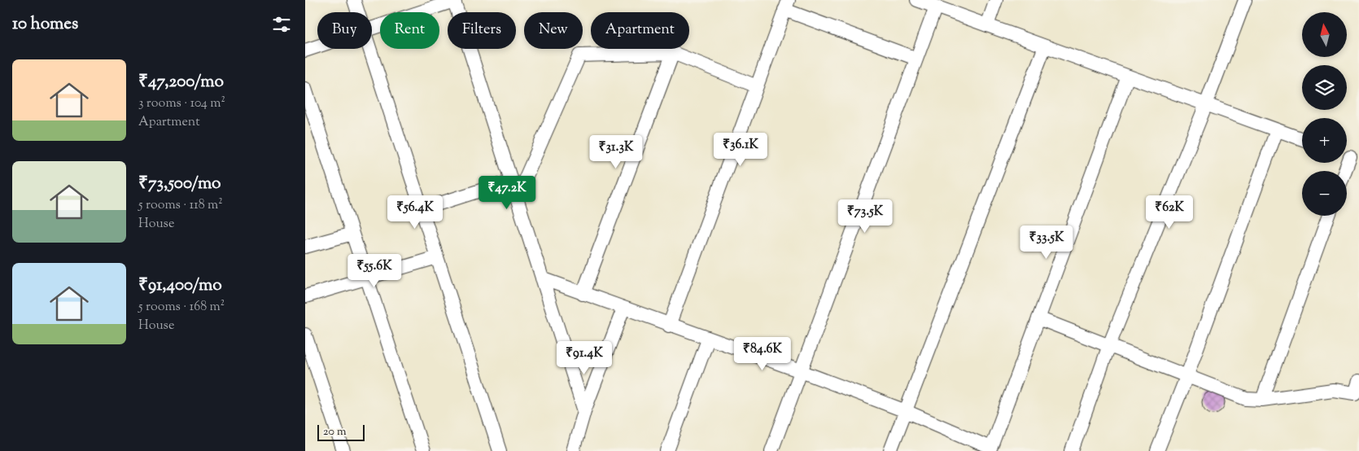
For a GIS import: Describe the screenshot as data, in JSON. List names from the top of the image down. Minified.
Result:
{"scale_bar":"20 m","north":"top","page":{"heading":"10 homes","map_buttons":["+","−"],"chip":["Buy","Rent","Filters","New","Apartment"],"list":[{"name":"₹47,200/mo","note":"3 rooms · 104 m² · Apartment"},{"name":"₹73,500/mo","note":"5 rooms · 118 m² · House"},{"name":"₹91,400/mo","note":"5 rooms · 168 m² · House"}],"price":["₹36.1K","₹31.3K","₹47.2K","₹56.4K","₹62K","₹73.5K","₹33.5K","₹55.6K","₹84.6K","₹91.4K"],"scale":"20 m"}}
